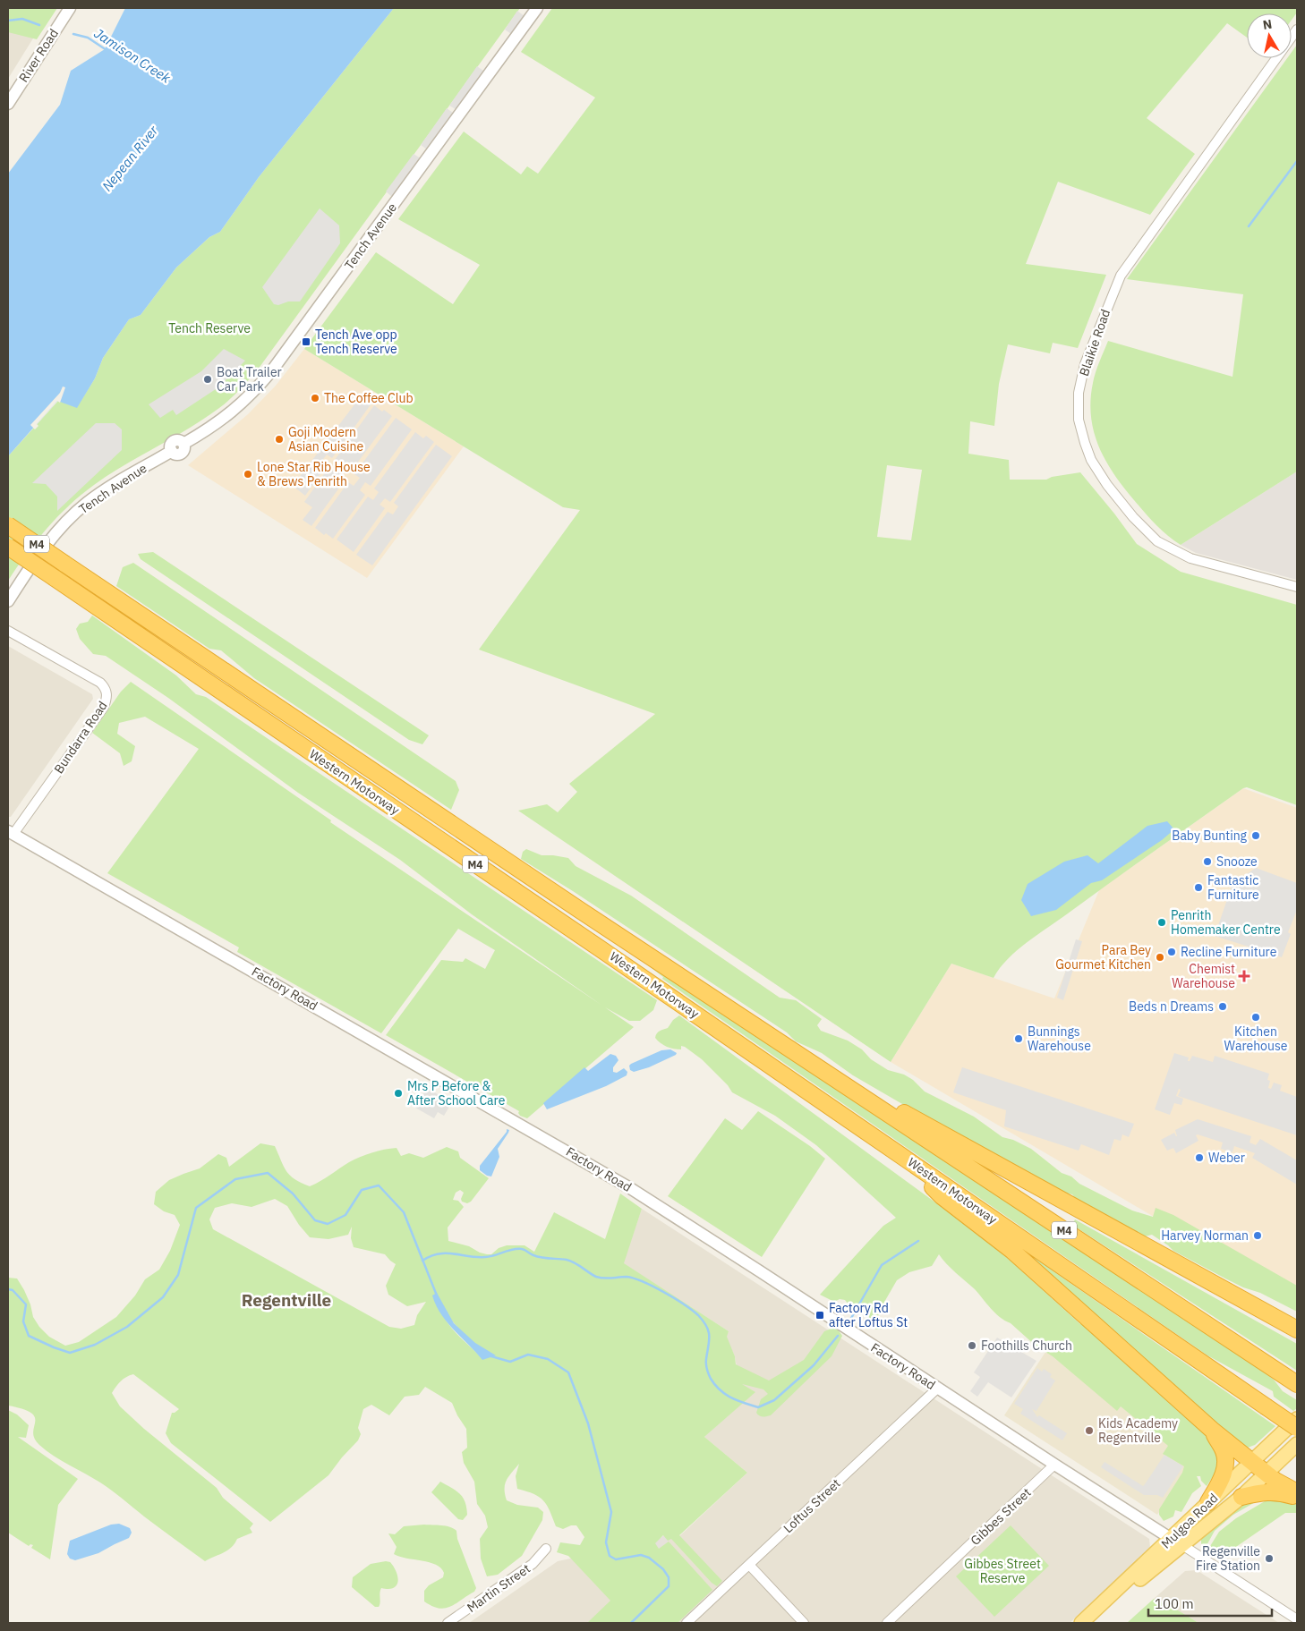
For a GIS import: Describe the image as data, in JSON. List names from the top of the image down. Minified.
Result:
{"streets":{"highway":["M4","Western Motorway"],"main road":["Mulgoa Road"],"street":["River Road","Tench Avenue","Blaikie Road","Bundarra Road","Factory Road","Loftus Street","Gibbes Street","Martin Street"]},"crossings":[["M4","Western Motorway"],["M4","Mulgoa Road"],["Bundarra Road","Factory Road"],["Factory Road","Loftus Street"],["Factory Road","Gibbes Street"],["Factory Road","Mulgoa Road"]],"districts":["Regentville"],"water":["Jamison Creek","Nepean River"],"parks":["Tench Reserve","Gibbes Street Reserve"],"places":{"transit":["Tench Ave opp Tench Reserve","Factory Rd after Loftus St"],"other":["Boat Trailer Car Park","The Coffee Club","Goji Modern Asian Cuisine","Lone Star Rib House & Brews Penrith","Baby Bunting","Snooze","Fantastic Furniture","Penrith Homemaker Centre","Recline Furniture","Para Bey Gourmet Kitchen","Beds n Dreams","Kitchen Warehouse","Bunnings Warehouse","Mrs P Before & After School Care","Weber","Harvey Norman","Foothills Church","Kids Academy Regentville","Regenville Fire Station"],"health":["Chemist Warehouse"]},"scale_bar":"100 m","north":"top"}
